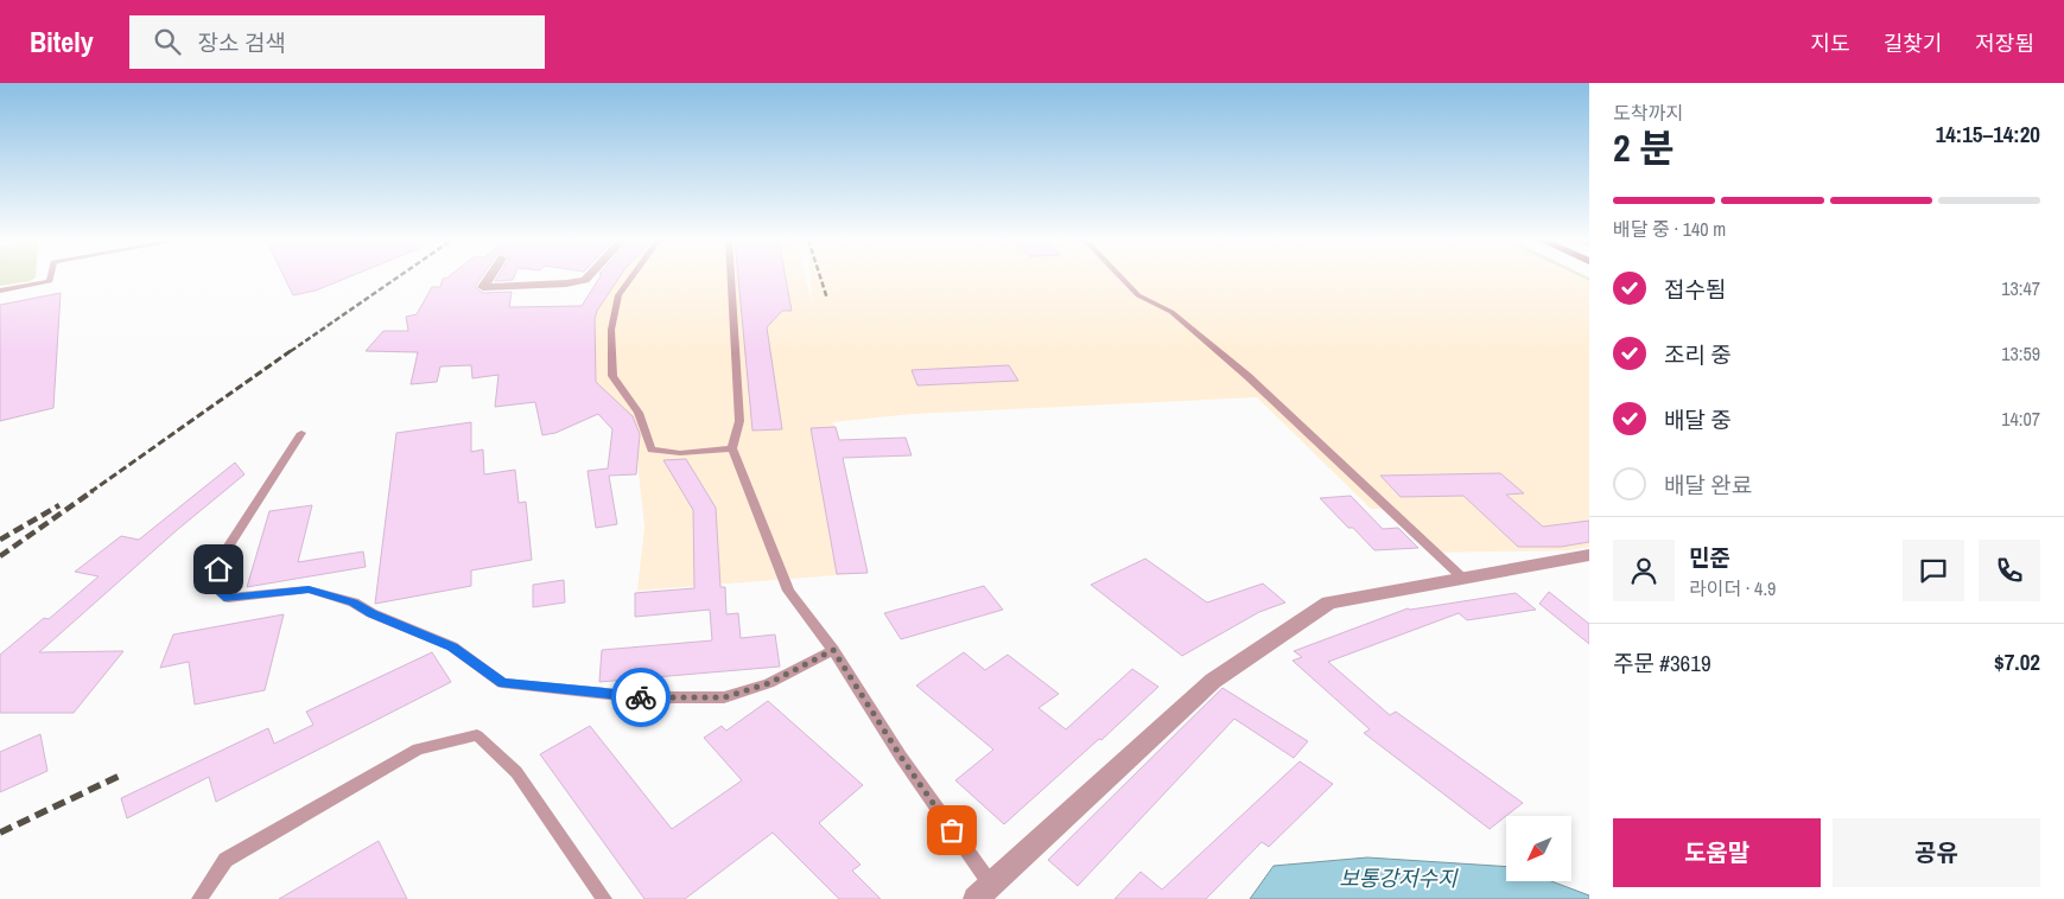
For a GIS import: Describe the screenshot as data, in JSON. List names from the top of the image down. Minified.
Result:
{"water":["보통강저수지"],"north":"bottom left","page":{"header":"Bitely","search":"장소 검색","nav":["지도","길찾기","저장됨"],"heading":["2 분","도착까지","14:15–14:20"],"panel":["민준","라이더 · 4.9","주문 #3619","$7.02"],"bar":"배달 중 · 140 m","list":[["접수됨","13:47"],["조리 중","13:59"],["배달 중","14:07"],"배달 완료"],"buttons":["도움말","공유"]}}
